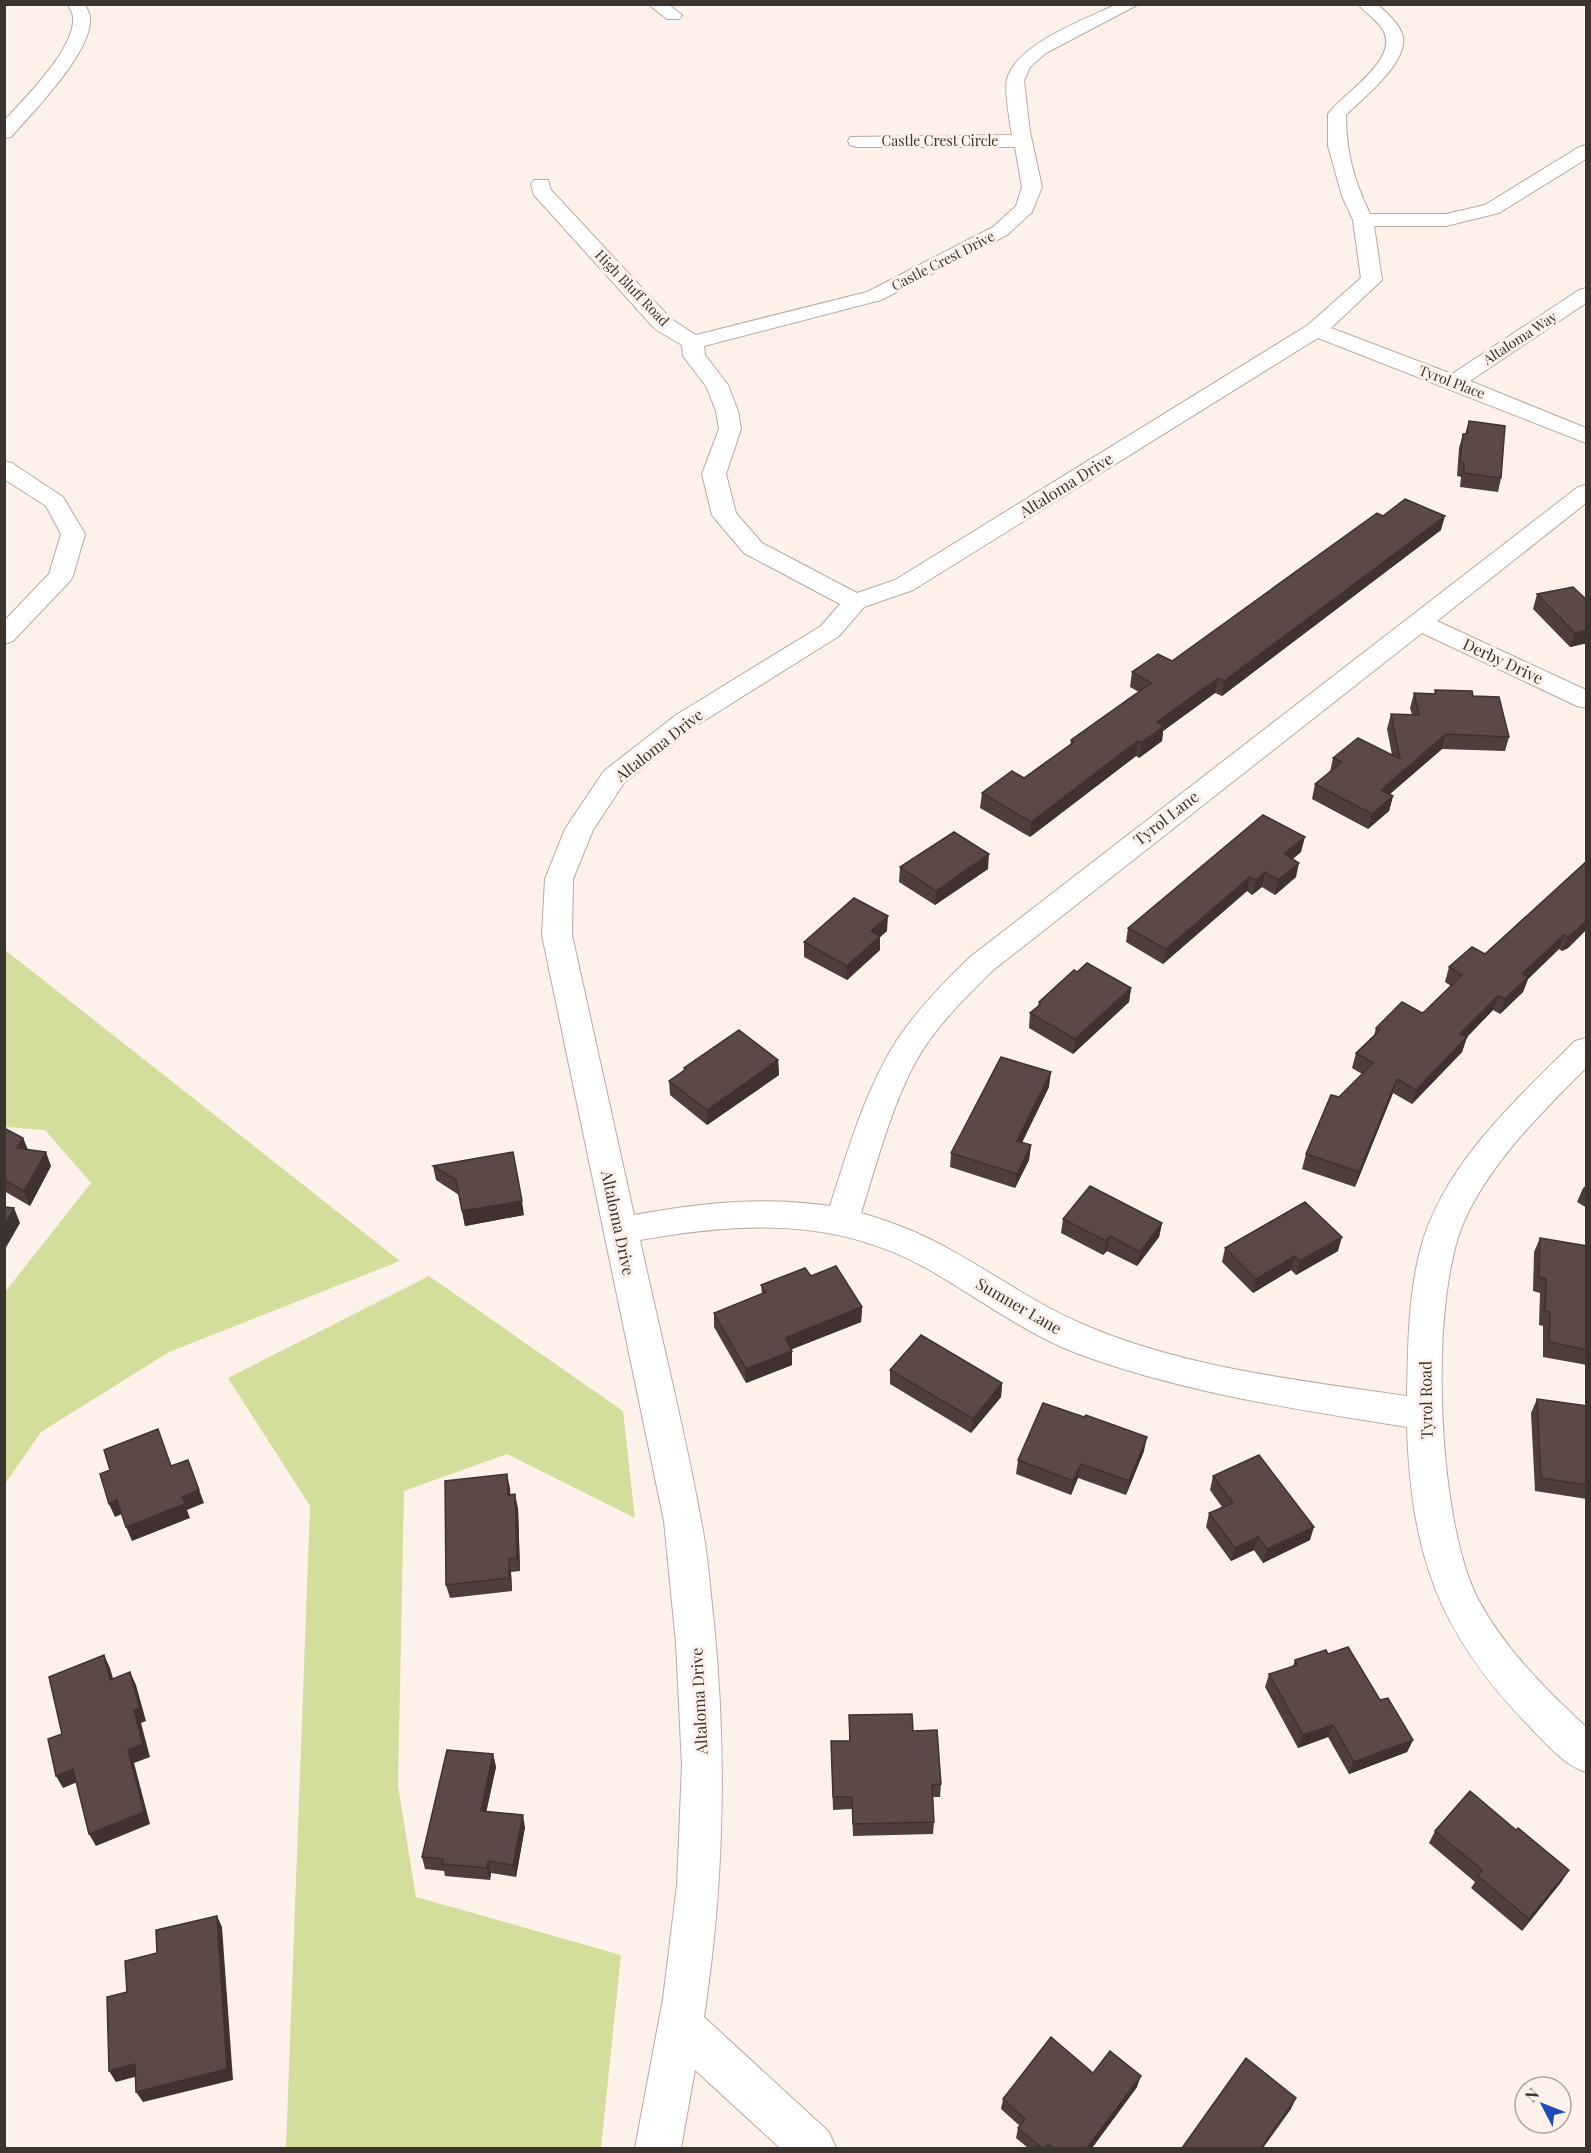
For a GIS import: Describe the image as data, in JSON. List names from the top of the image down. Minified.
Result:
{"streets":{"street":["Castle Crest Circle","Castle Crest Drive","High Bluff Road","Altaloma Way","Tyrol Place","Altaloma Drive","Derby Drive","Tyrol Lane","Sumner Lane","Tyrol Road"]},"crossings":[["Castle Crest Circle","Castle Crest Drive"],["Castle Crest Drive","High Bluff Road"],["Altaloma Way","Tyrol Place"],["Tyrol Place","Altaloma Drive"],["Altaloma Drive","Sumner Lane"],["Derby Drive","Tyrol Lane"],["Tyrol Lane","Sumner Lane"],["Sumner Lane","Tyrol Road"]],"north":"top left"}
